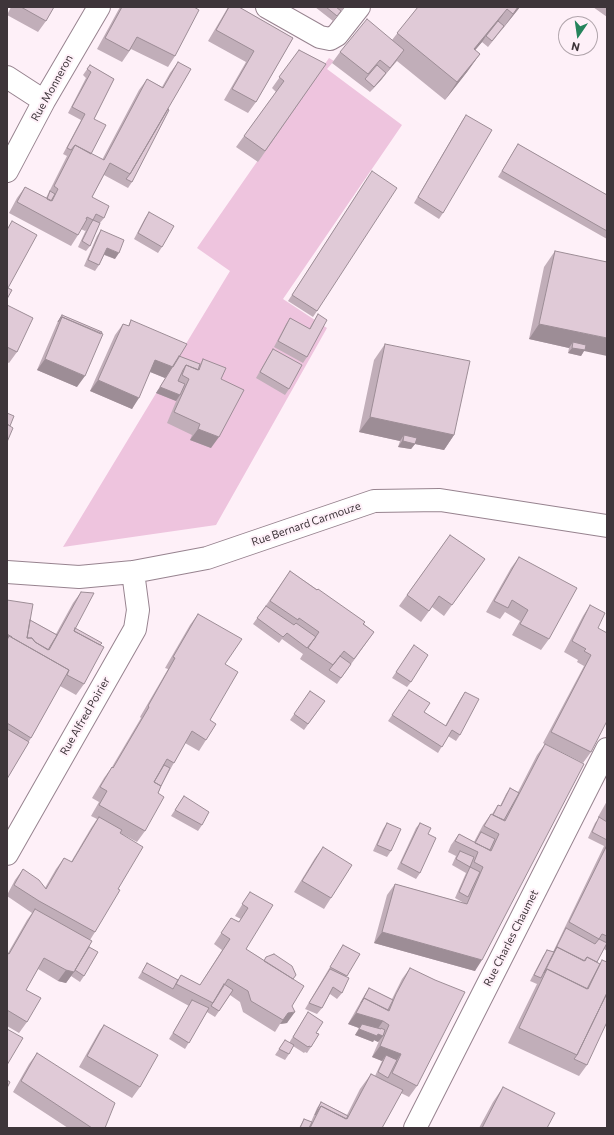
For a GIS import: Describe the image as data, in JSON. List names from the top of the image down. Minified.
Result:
{"streets":{"street":["Rue Monneron","Rue Bernard Carmouze","Rue Alfred Poirier","Rue Charles Chaumet"]},"crossings":[["Rue Bernard Carmouze","Rue Alfred Poirier"]],"north":"bottom"}
